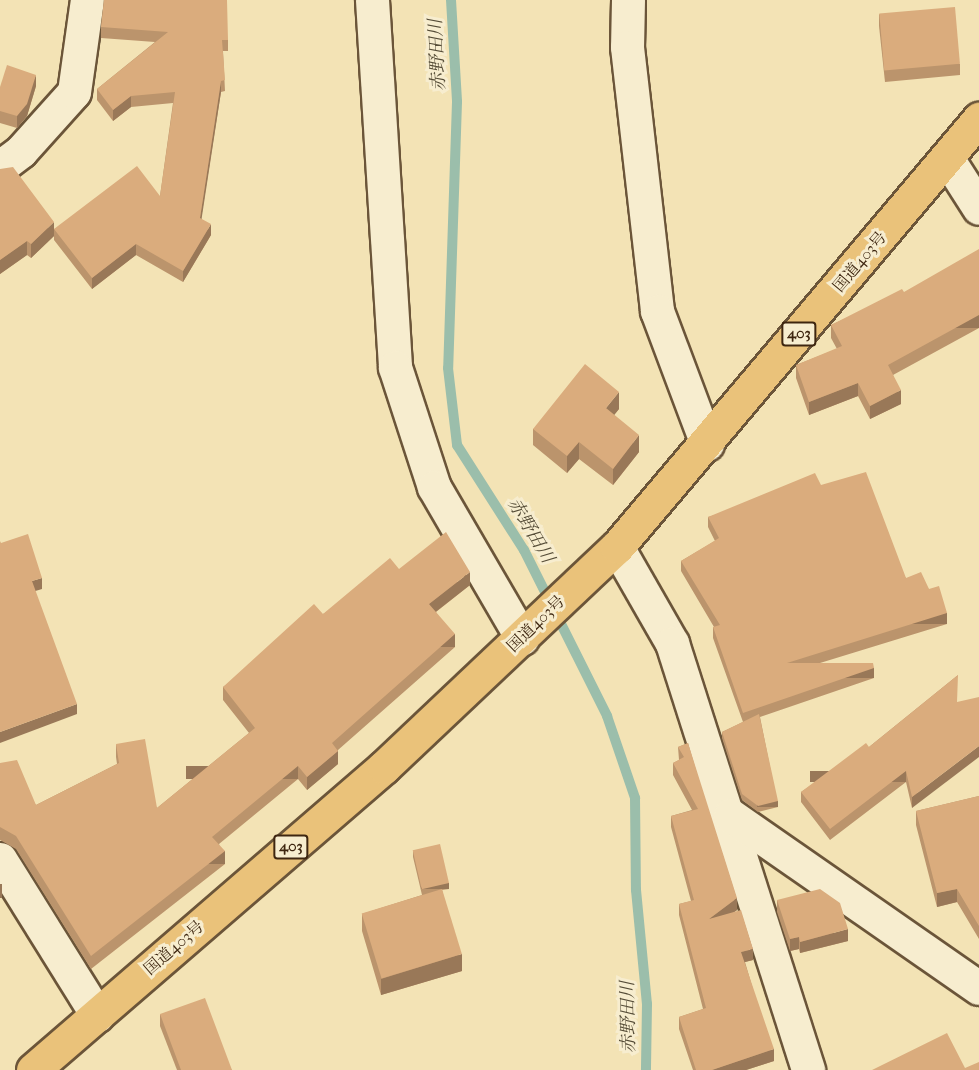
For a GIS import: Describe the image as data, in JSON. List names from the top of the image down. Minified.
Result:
{"streets":{"highway":["国道403号","403"]},"water":["赤野田川"]}
